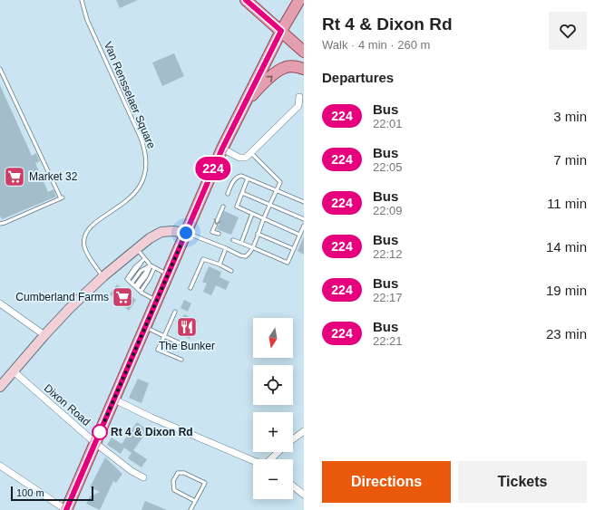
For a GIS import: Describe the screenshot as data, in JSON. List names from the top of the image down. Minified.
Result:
{"streets":{"street":["Dixon Road"],"lane":["Van Rensselaer Square"]},"places":{"supermarket":["Market 32","Cumberland Farms"],"restaurant":["The Bunker"],"other":["Rt 4 & Dixon Rd"]},"lines":["bus line 224"],"scale_bar":"100 m","north":"bottom","page":{"on_map":"224","heading":[["Rt 4 & Dixon Rd","Walk · 4 min · 260 m"],"Departures"],"list":[{"mark":"224","name":"Bus","note":"22:01","value":"3 min"},{"mark":"224","name":"Bus","note":"22:05","value":"7 min"},{"mark":"224","name":"Bus","note":"22:09","value":"11 min"},{"mark":"224","name":"Bus","note":"22:12","value":"14 min"},{"mark":"224","name":"Bus","note":"22:17","value":"19 min"},{"mark":"224","name":"Bus","note":"22:21","value":"23 min"}],"map_buttons":["+","−"],"buttons":["Directions","Tickets"],"scale":"100 m"}}
